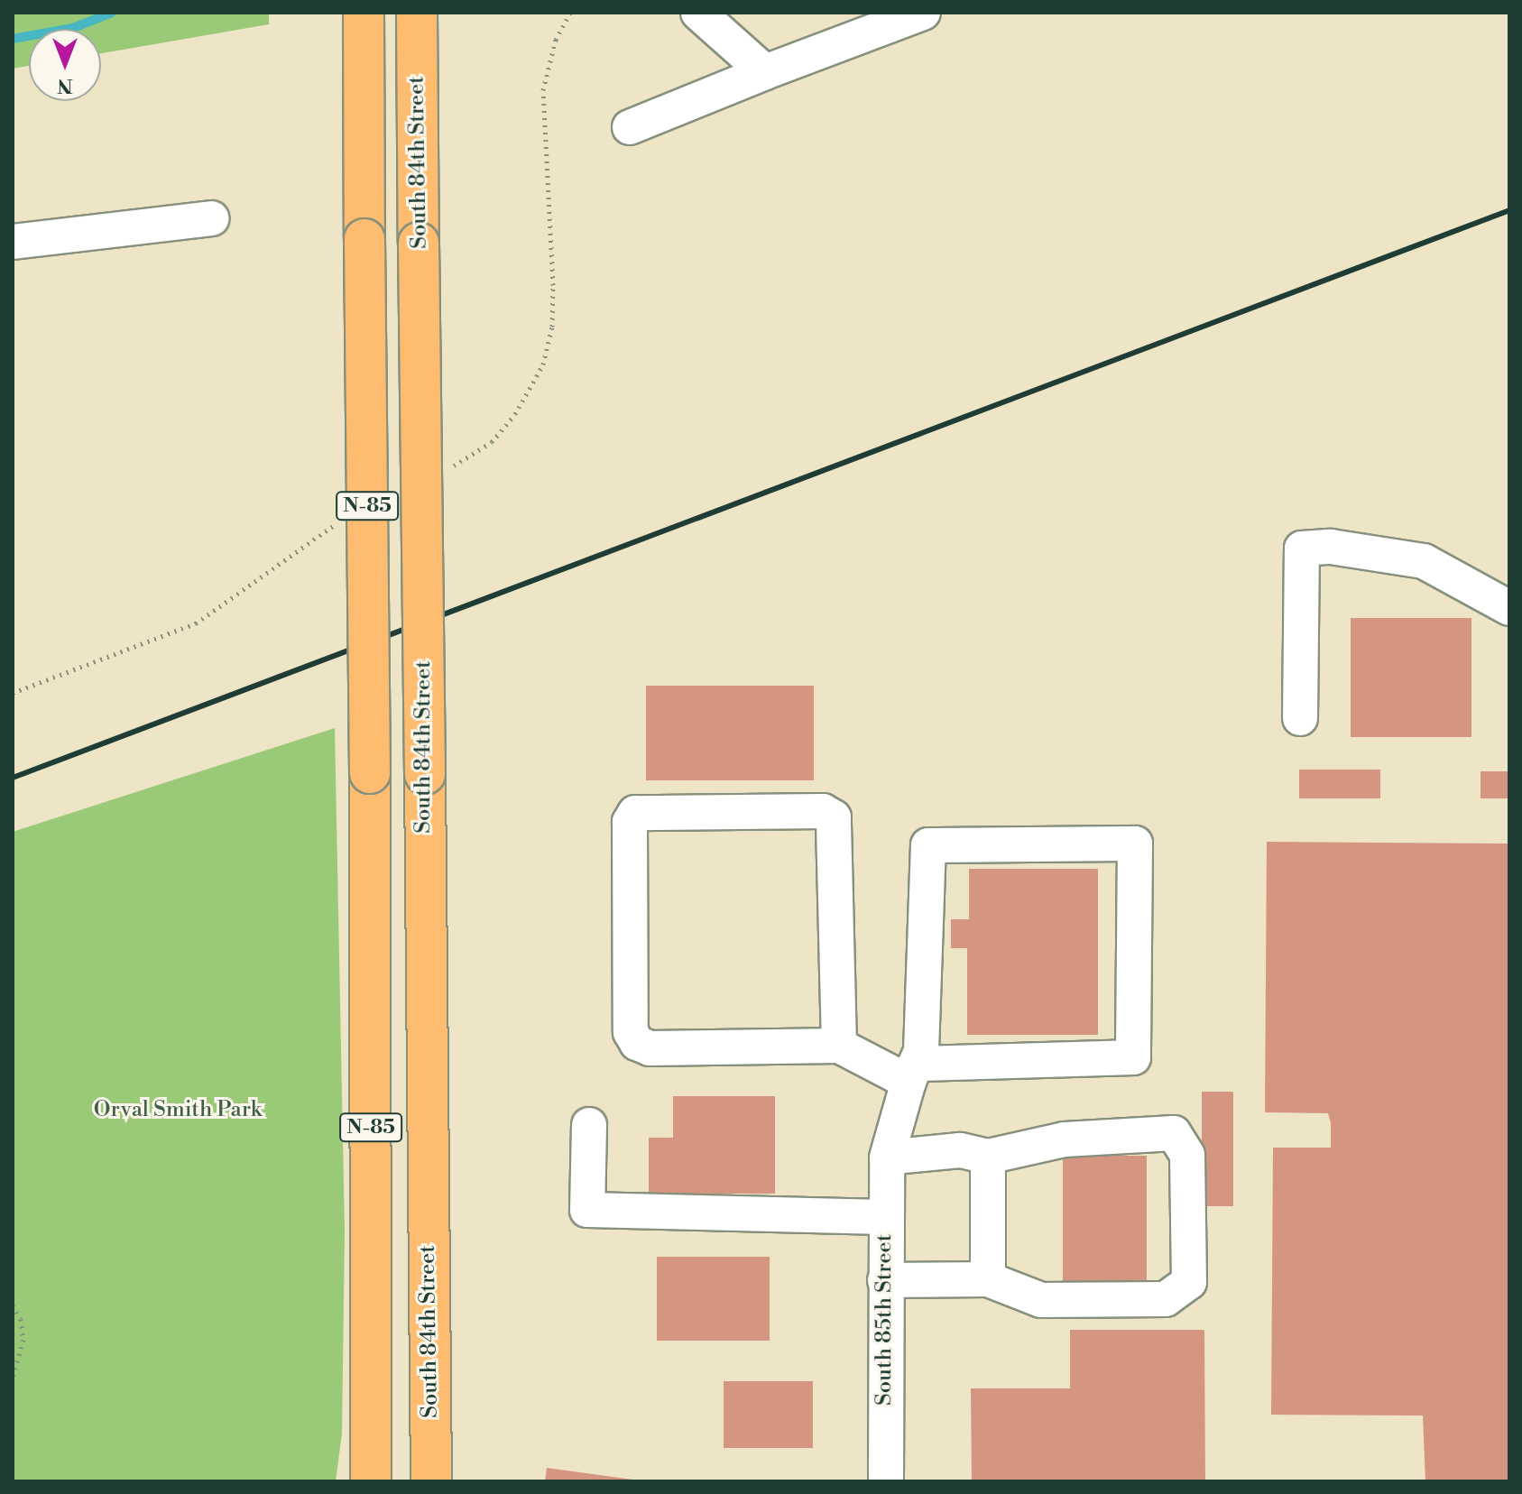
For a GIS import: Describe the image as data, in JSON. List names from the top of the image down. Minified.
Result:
{"streets":{"main road":["South 84th Street","N-85"],"street":["South 85th Street"]},"parks":["Orval Smith Park"],"north":"bottom"}
